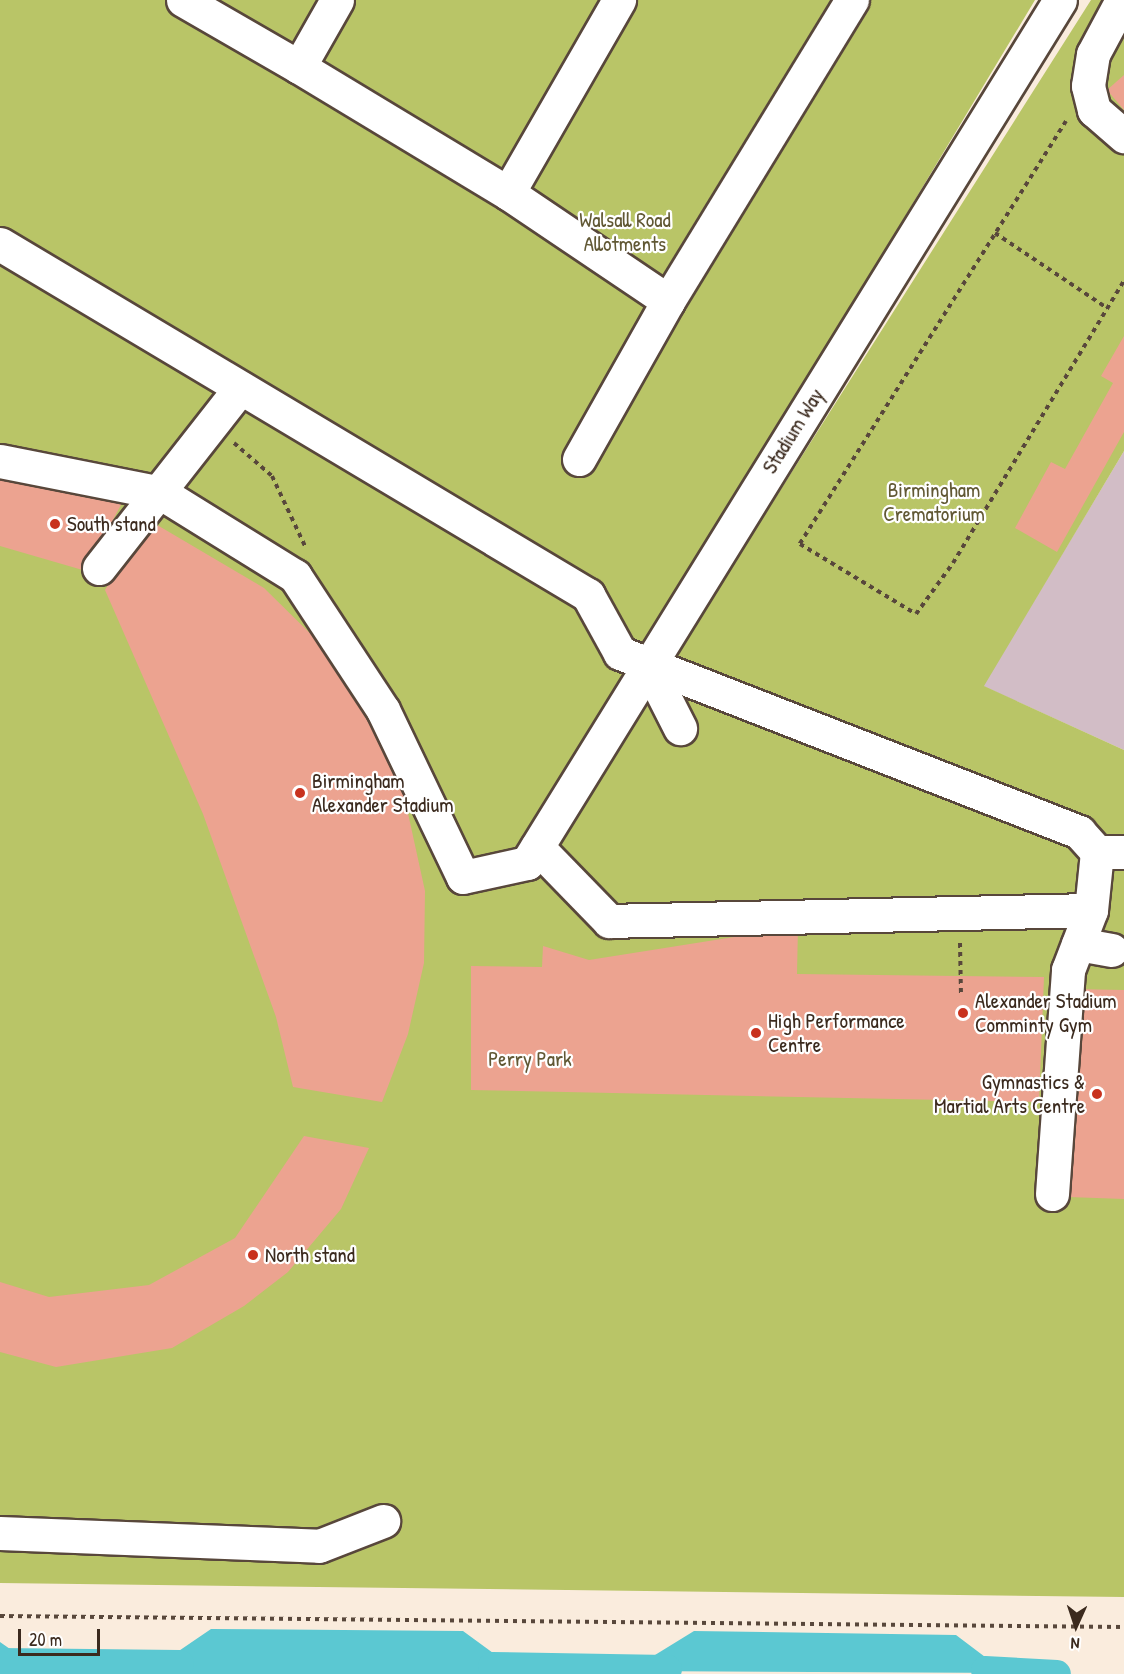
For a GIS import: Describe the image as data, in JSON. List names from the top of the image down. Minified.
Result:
{"streets":{"street":["Stadium Way"]},"parks":["Walsall Road Allotments","Birmingham Crematorium","Perry Park"],"places":["South stand","Birmingham Alexander Stadium","Alexander Stadium Comminty Gym","High Performance Centre","Gymnastics & Martial Arts Centre","North stand"],"scale_bar":"20 m","north":"bottom"}
